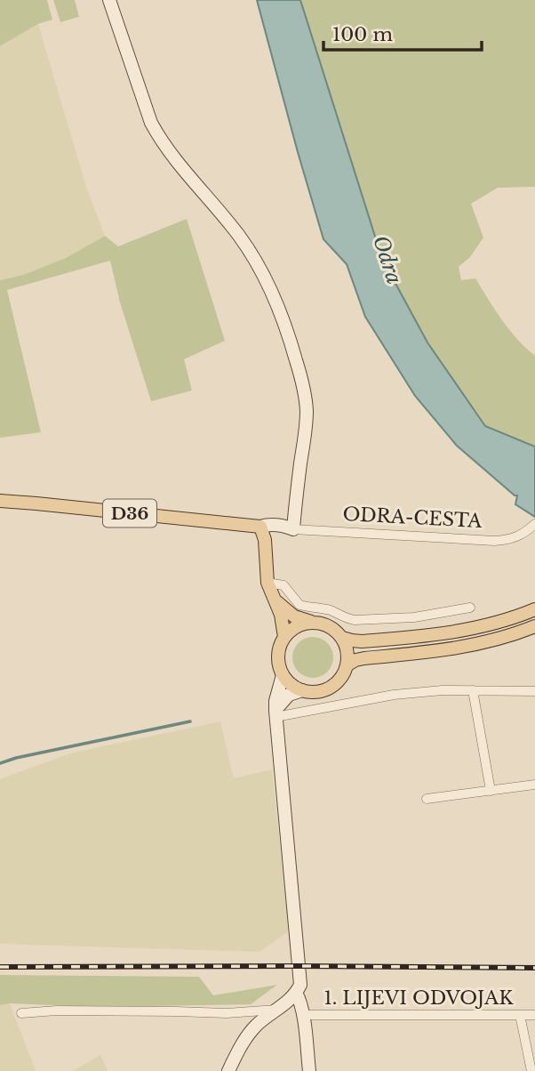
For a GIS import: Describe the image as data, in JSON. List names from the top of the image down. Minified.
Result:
{"streets":{"main road":["D36","ODRA-CESTA"],"street":["1. LIJEVI ODVOJAK"]},"water":["Odra"],"scale_bar":"100 m"}
